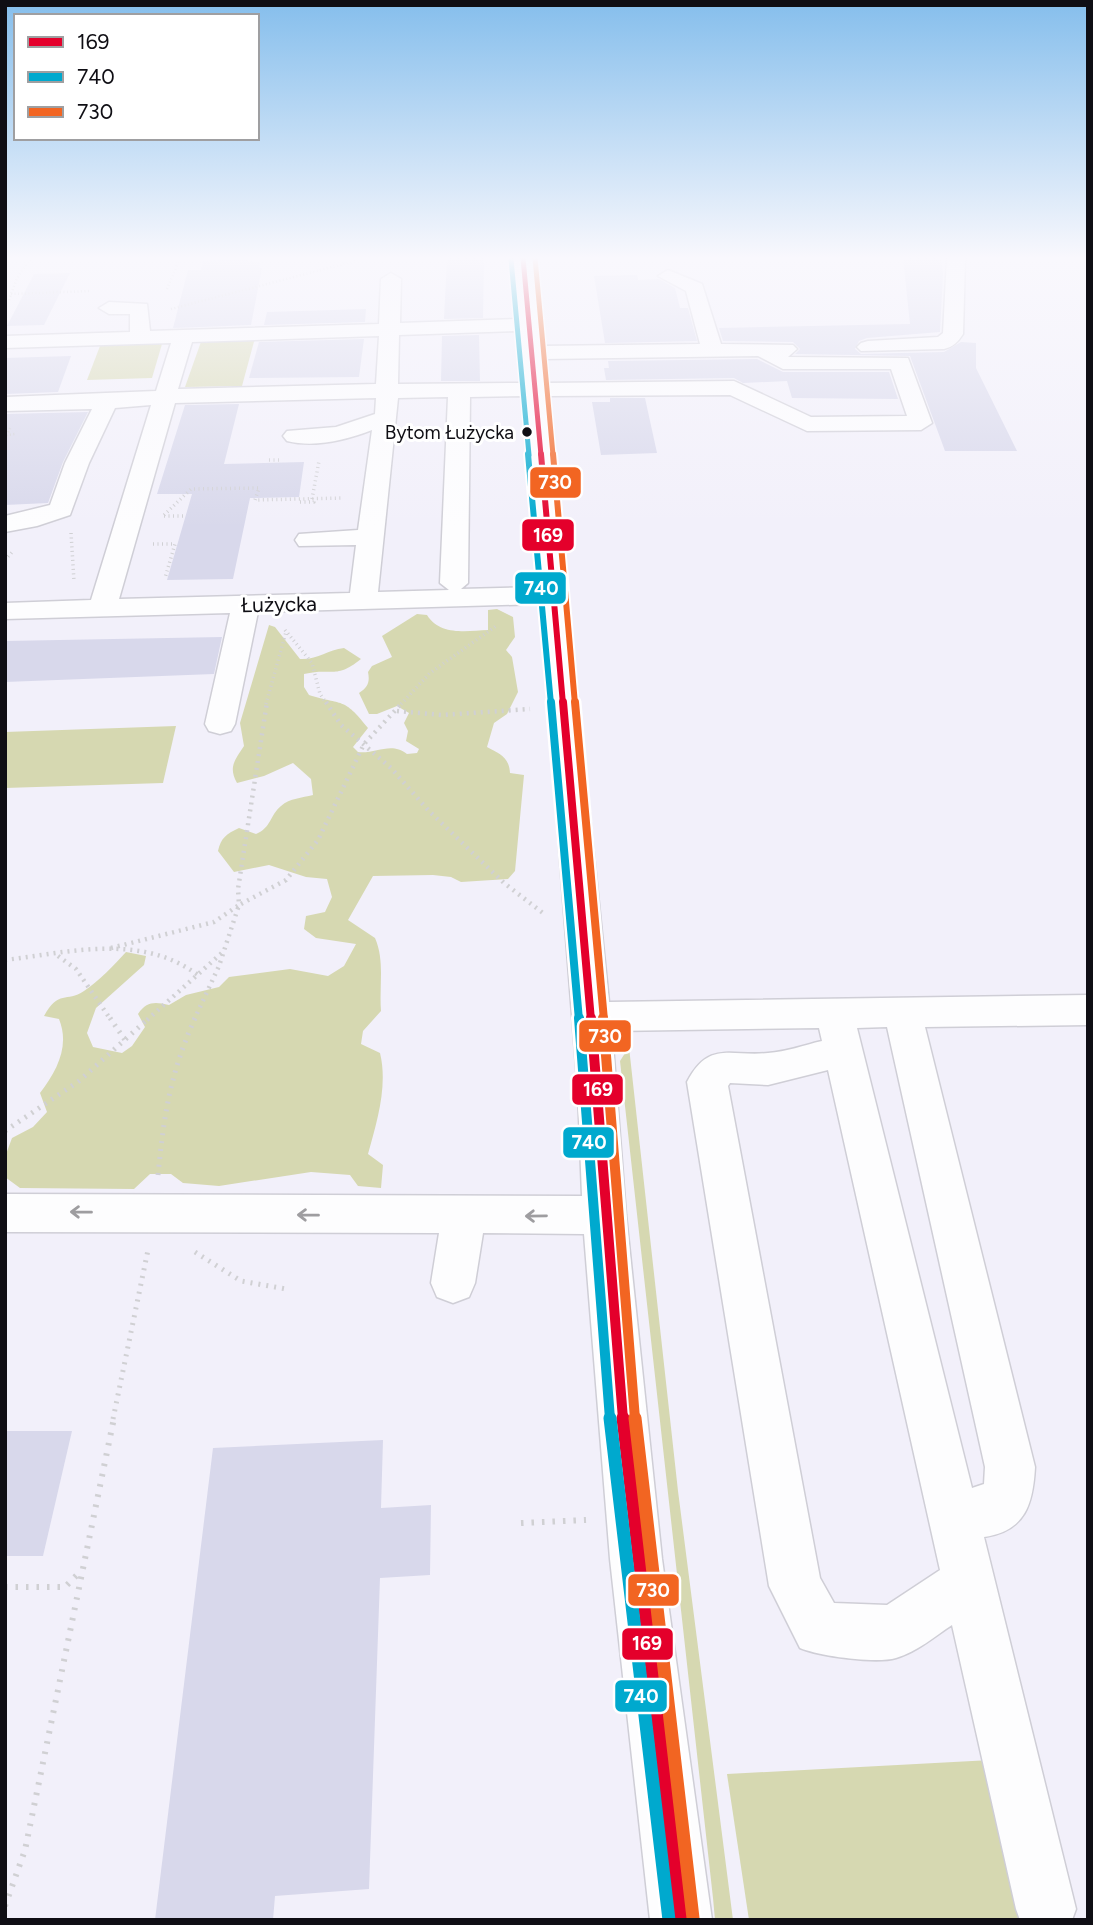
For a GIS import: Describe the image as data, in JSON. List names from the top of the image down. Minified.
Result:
{"streets":{"street":["Łużycka"]},"places":["Bytom Łużycka"],"lines":["transit line 169","transit line 740","transit line 730"],"legend":["169","740","730"]}
